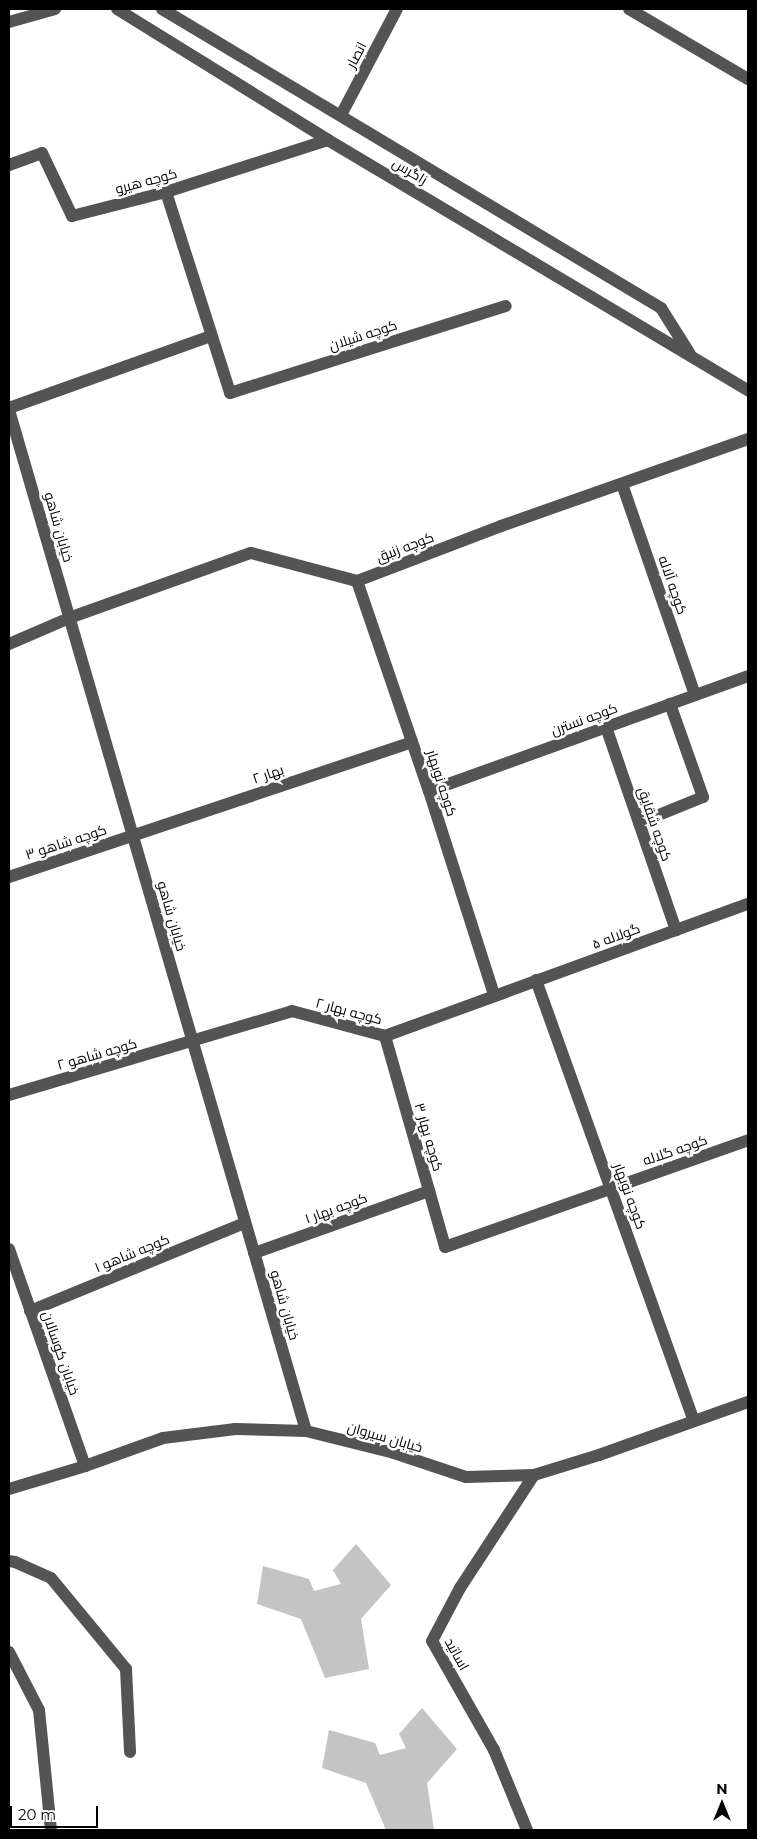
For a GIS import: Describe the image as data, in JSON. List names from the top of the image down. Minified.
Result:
{"streets":{"street":["انصار","زاگرس","کوچه هیرو","کوچه شیلان","خیابان شاهو","کوچه زنبق","کوچه آلاله","کوچه نسترن","بهار ۲","کوچه نوبهار","کوچه شقایق","کوچه شاهو ۳","گولاله ۵","کوچه بهار ۲","کوچه شاهو ۲","کوچه بهار ۳","کوچه گلاله","کوچه بهار ۱","کوچه شاهو ۱","خیابان کوسالان","خیابان سیروان","اساتید"]},"crossings":[["انصار","زاگرس"],["زاگرس","کوچه هیرو"],["خیابان شاهو","بهار ۲"],["خیابان شاهو","کوچه شاهو ۳"],["خیابان شاهو","کوچه بهار ۲"],["خیابان شاهو","کوچه شاهو ۲"],["خیابان شاهو","کوچه بهار ۱"],["خیابان شاهو","کوچه شاهو ۱"],["خیابان شاهو","خیابان سیروان"],["کوچه زنبق","کوچه آلاله"],["کوچه زنبق","کوچه نوبهار"],["کوچه آلاله","کوچه نسترن"],["کوچه نسترن","کوچه نوبهار"],["کوچه نسترن","کوچه شقایق"],["بهار ۲","کوچه نوبهار"],["بهار ۲","کوچه شاهو ۳"],["کوچه نوبهار","گولاله ۵"],["کوچه نوبهار","کوچه بهار ۲"],["کوچه نوبهار","کوچه بهار ۳"],["کوچه نوبهار","کوچه گلاله"],["کوچه نوبهار","خیابان سیروان"],["کوچه شقایق","گولاله ۵"],["گولاله ۵","کوچه بهار ۲"],["کوچه بهار ۲","کوچه شاهو ۲"],["کوچه بهار ۲","کوچه بهار ۳"],["کوچه بهار ۳","کوچه گلاله"],["کوچه بهار ۳","کوچه بهار ۱"],["کوچه شاهو ۱","خیابان کوسالان"],["خیابان کوسالان","خیابان سیروان"],["خیابان سیروان","اساتید"]],"scale_bar":"20 m","north":"top"}
